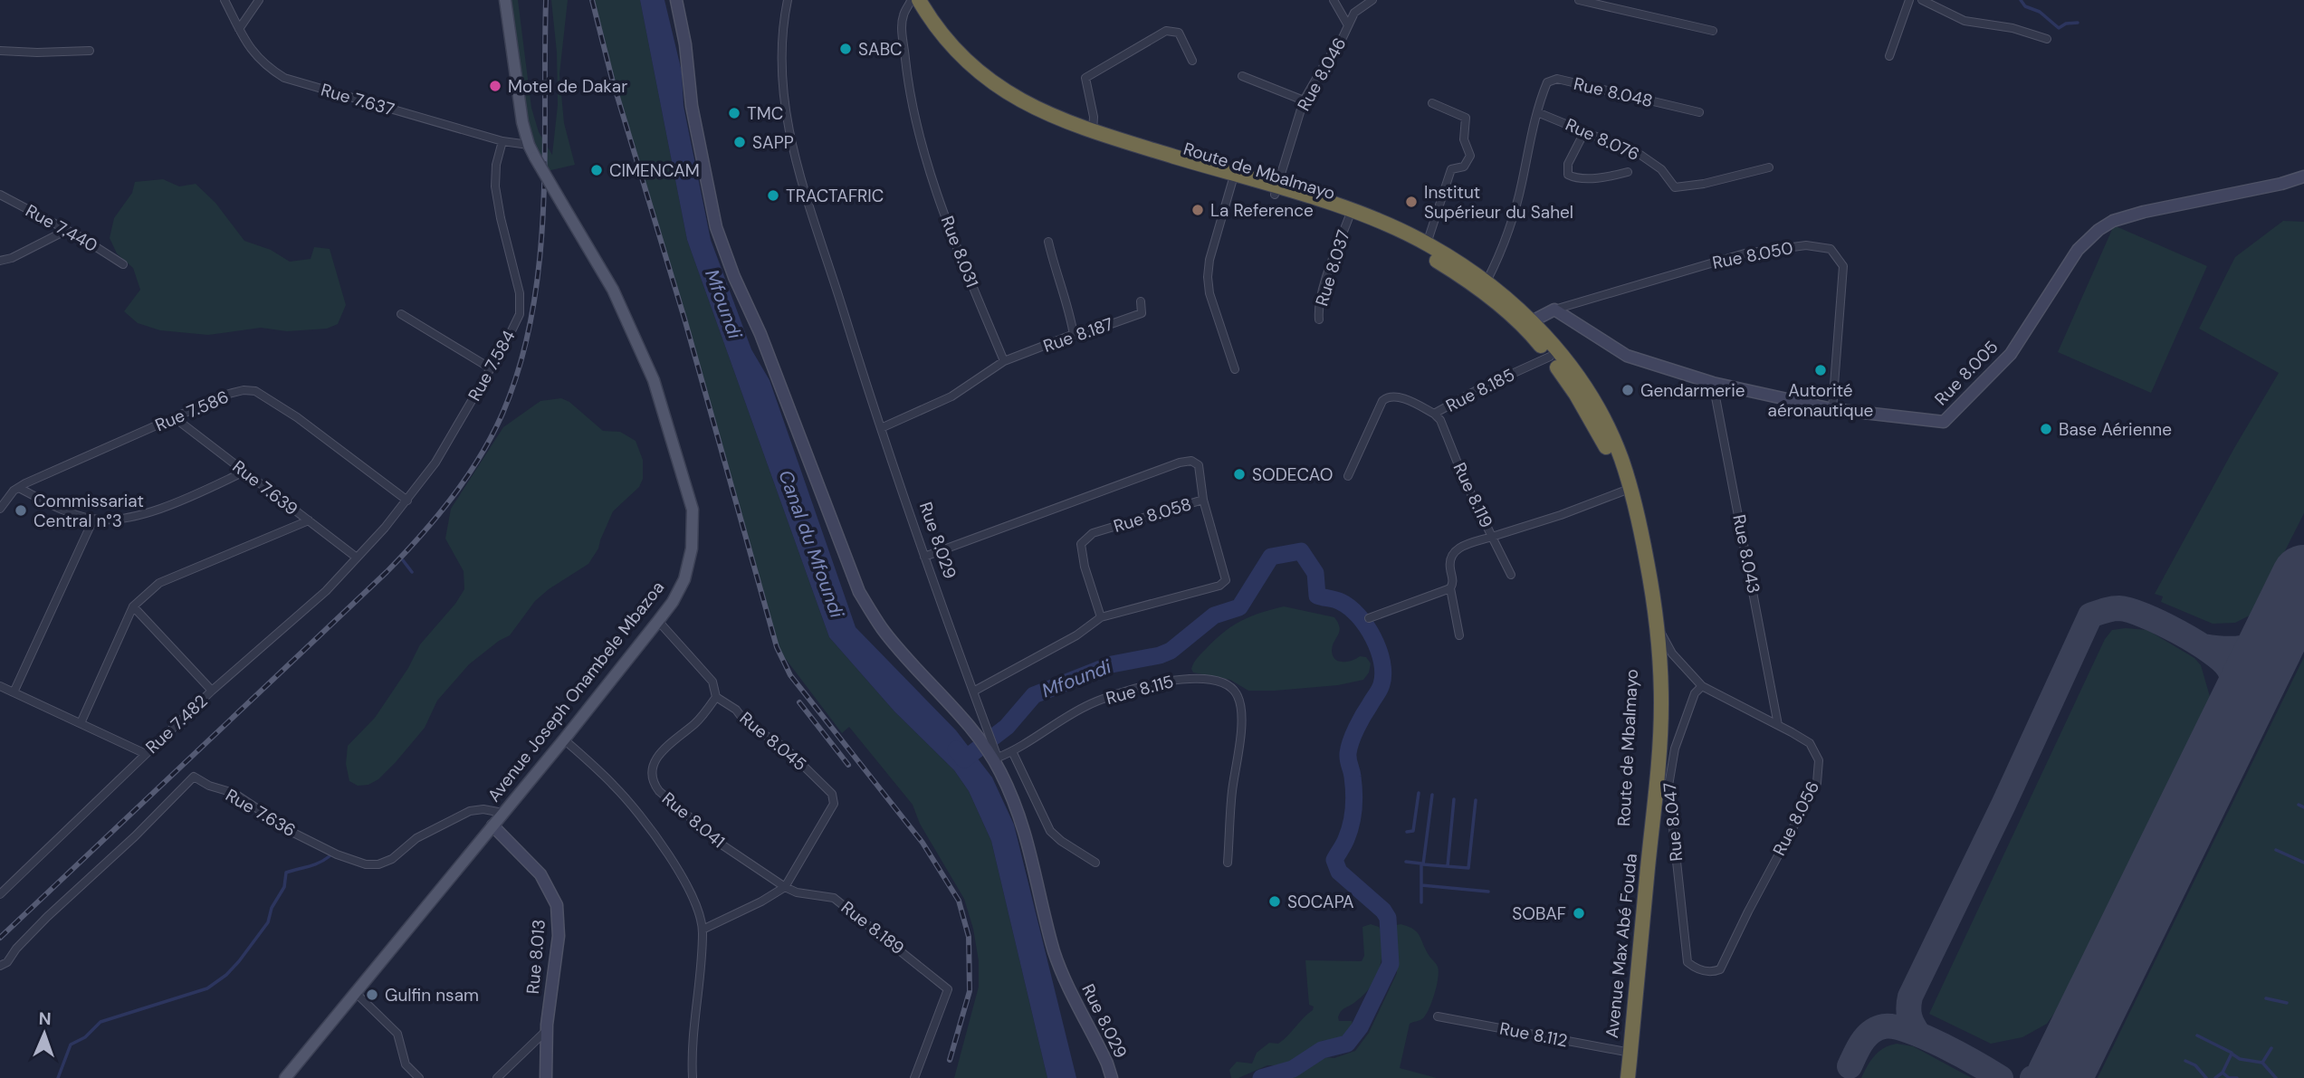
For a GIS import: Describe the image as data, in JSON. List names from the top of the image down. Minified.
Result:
{"streets":{"highway":["Route de Mbalmayo","Avenue Max Abé Fouda"],"main road":["Avenue Joseph Onambele Mbazoa"],"street":["Rue 8.046","Rue 8.048","Rue 7.637","Rue 8.076","Rue 7.440","Rue 8.031","Rue 8.050","Rue 8.037","Rue 8.187","Rue 7.584","Rue 8.005","Rue 8.185","Rue 7.586","Rue 7.639","Rue 8.119","Rue 8.058","Rue 8.029","Rue 8.043","Rue 8.115","Rue 7.482","Rue 8.045","Rue 7.636","Rue 8.056","Rue 8.041","Rue 8.047","Rue 8.189","Rue 8.013","Rue 8.112"]},"crossings":[["Rue 8.046","Route de Mbalmayo"],["Rue 8.046","Avenue Max Abé Fouda"],["Rue 8.048","Rue 8.076"],["Rue 8.048","Avenue Max Abé Fouda"],["Rue 7.637","Rue 7.584"],["Rue 7.637","Avenue Joseph Onambele Mbazoa"],["Route de Mbalmayo","Rue 8.031"],["Route de Mbalmayo","Rue 8.037"],["Route de Mbalmayo","Rue 8.185"],["Route de Mbalmayo","Rue 8.119"],["Route de Mbalmayo","Avenue Max Abé Fouda"],["Route de Mbalmayo","Rue 8.112"],["Rue 8.031","Rue 8.187"],["Rue 8.050","Rue 8.005"],["Rue 7.584","Rue 7.586"],["Rue 7.584","Rue 7.639"],["Rue 7.584","Rue 7.482"],["Rue 8.005","Rue 8.043"],["Rue 8.185","Rue 8.119"],["Rue 7.586","Rue 7.639"],["Rue 7.639","Rue 7.482"],["Rue 8.058","Rue 8.029"],["Rue 8.029","Rue 8.115"],["Rue 8.043","Rue 8.056"],["Avenue Joseph Onambele Mbazoa","Rue 7.636"],["Avenue Joseph Onambele Mbazoa","Rue 8.013"],["Rue 8.045","Rue 8.041"],["Rue 8.045","Rue 8.189"],["Rue 8.056","Rue 8.047"],["Rue 8.041","Rue 8.189"],["Avenue Max Abé Fouda","Rue 8.112"]],"water":["Mfoundi","Canal du Mfoundi"],"places":["SABC","Motel de Dakar","TMC","SAPP","CIMENCAM","TRACTAFRIC","Institut Supérieur du Sahel","La Reference","Autorité aéronautique","Gendarmerie","Base Aérienne","SODECAO","Commissariat Central n°3","SOCAPA","SOBAF","Gulfin nsam"],"north":"top"}
